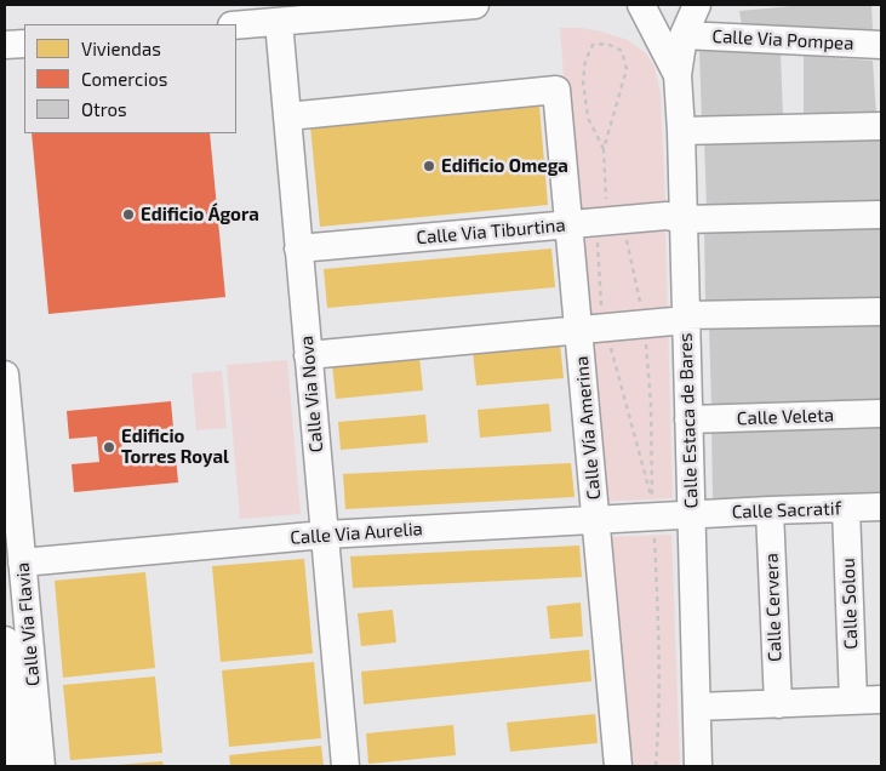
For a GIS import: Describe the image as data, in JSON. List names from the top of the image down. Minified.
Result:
{"streets":{"street":["Calle Via Pompea","Calle Via Tiburtina","Calle Via Nova","Calle Veleta","Calle Estaca de Bares","Calle Vía Amerina","Calle Sacratif","Calle Via Aurelia","Calle Solou","Calle Cervera","Calle Vía Flavia"]},"crossings":[["Calle Via Pompea","Calle Estaca de Bares"],["Calle Via Tiburtina","Calle Via Nova"],["Calle Via Tiburtina","Calle Estaca de Bares"],["Calle Via Tiburtina","Calle Vía Amerina"],["Calle Via Nova","Calle Vía Amerina"],["Calle Via Nova","Calle Via Aurelia"],["Calle Veleta","Calle Estaca de Bares"],["Calle Estaca de Bares","Calle Sacratif"],["Calle Estaca de Bares","Calle Via Aurelia"],["Calle Vía Amerina","Calle Via Aurelia"],["Calle Sacratif","Calle Via Aurelia"],["Calle Sacratif","Calle Solou"],["Calle Sacratif","Calle Cervera"],["Calle Via Aurelia","Calle Vía Flavia"]],"places":["Edificio Omega","Edificio Ágora","Edificio Torres Royal"],"legend":["Viviendas","Comercios","Otros"]}
